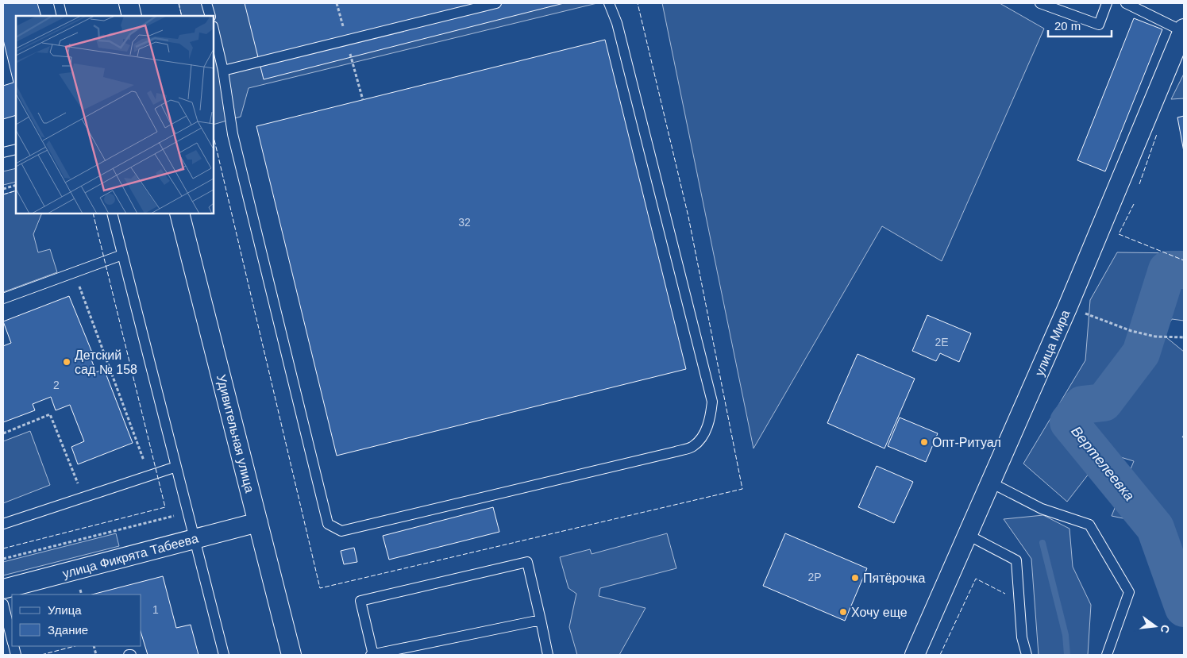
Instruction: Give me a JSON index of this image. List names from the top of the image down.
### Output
{
  "streets": {
    "street": ["улица Мира", "Удивительная улица", "улица Фикрята Табеева"]
  },
  "crossings": [
    ["Удивительная улица", "улица Фикрята Табеева"]
  ],
  "water": ["Вертелеевка"],
  "places": [
    "Детский сад № 158",
    "Опт-Ритуал",
    "Пятёрочка",
    "Хочу еще"
  ],
  "house_numbers": [
    "32",
    "2Е",
    "2",
    "2Р",
    "1"
  ],
  "legend": ["Улица", "Здание"],
  "scale_bar": "20 m",
  "north": "right"
}
